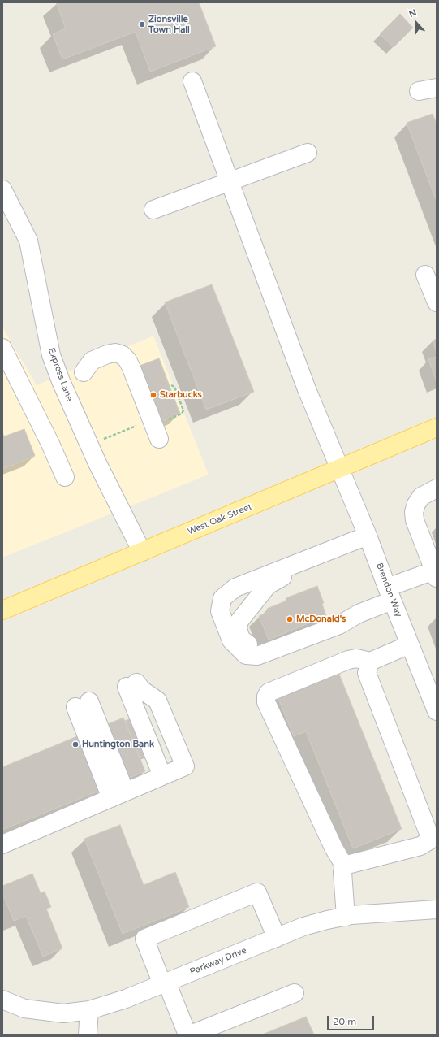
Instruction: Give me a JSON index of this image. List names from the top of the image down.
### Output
{
  "streets": {
    "main road": ["West Oak Street"],
    "street": ["Express Lane", "Brendon Way", "Parkway Drive"]
  },
  "crossings": [
    ["Express Lane", "West Oak Street"],
    ["West Oak Street", "Brendon Way"]
  ],
  "places": [
    "Zionsville Town Hall",
    "Starbucks",
    "McDonald's",
    "Huntington Bank"
  ],
  "scale_bar": "20 m",
  "north": "top"
}
